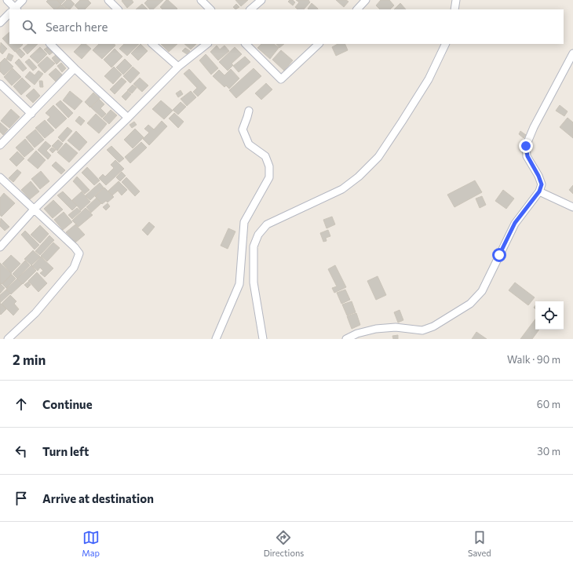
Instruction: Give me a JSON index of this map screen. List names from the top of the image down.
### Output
{
  "page": {
    "search": "Search here",
    "heading": ["2 min", "Walk · 90 m"],
    "list": [
      ["Continue", "60 m"],
      ["Turn left", "30 m"],
      "Arrive at destination"
    ],
    "nav": ["Map", "Directions", "Saved"]
  }
}
